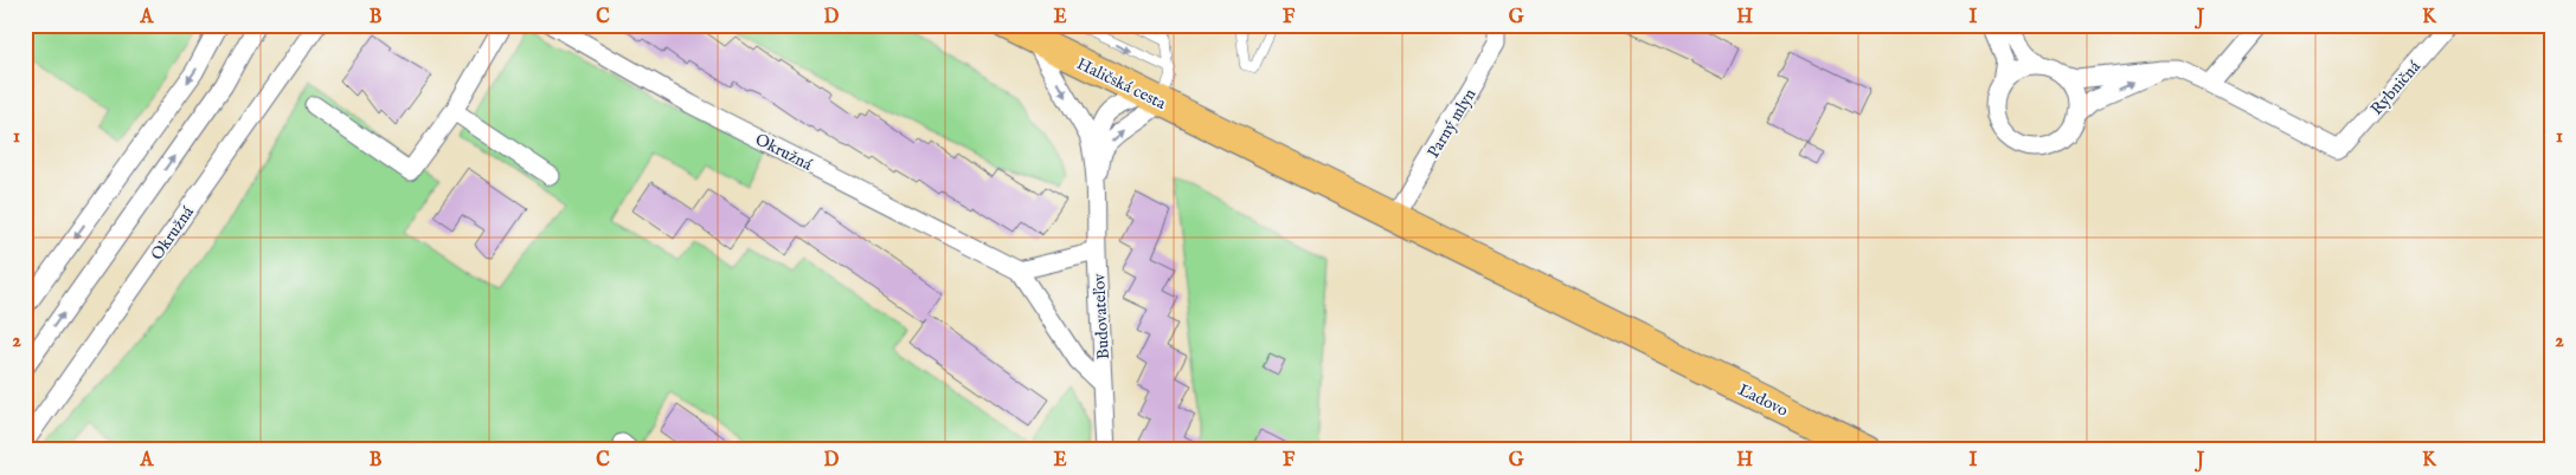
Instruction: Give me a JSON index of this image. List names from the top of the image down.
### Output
{
  "streets": {
    "main road": ["Haličská cesta", "Ľadovo"],
    "street": [
      "Rybničná",
      "Parný mlyn",
      "Okružná",
      "Budovateľov"
    ]
  },
  "crossings": [
    ["Haličská cesta", "Parný mlyn"],
    ["Haličská cesta", "Budovateľov"],
    ["Haličská cesta", "Ľadovo"],
    ["Parný mlyn", "Ľadovo"]
  ],
  "grid": {
    "columns": [
      "A",
      "B",
      "C",
      "D",
      "E",
      "F",
      "G",
      "H",
      "I",
      "J",
      "K"
    ],
    "rows": ["1", "2"]
  }
}
